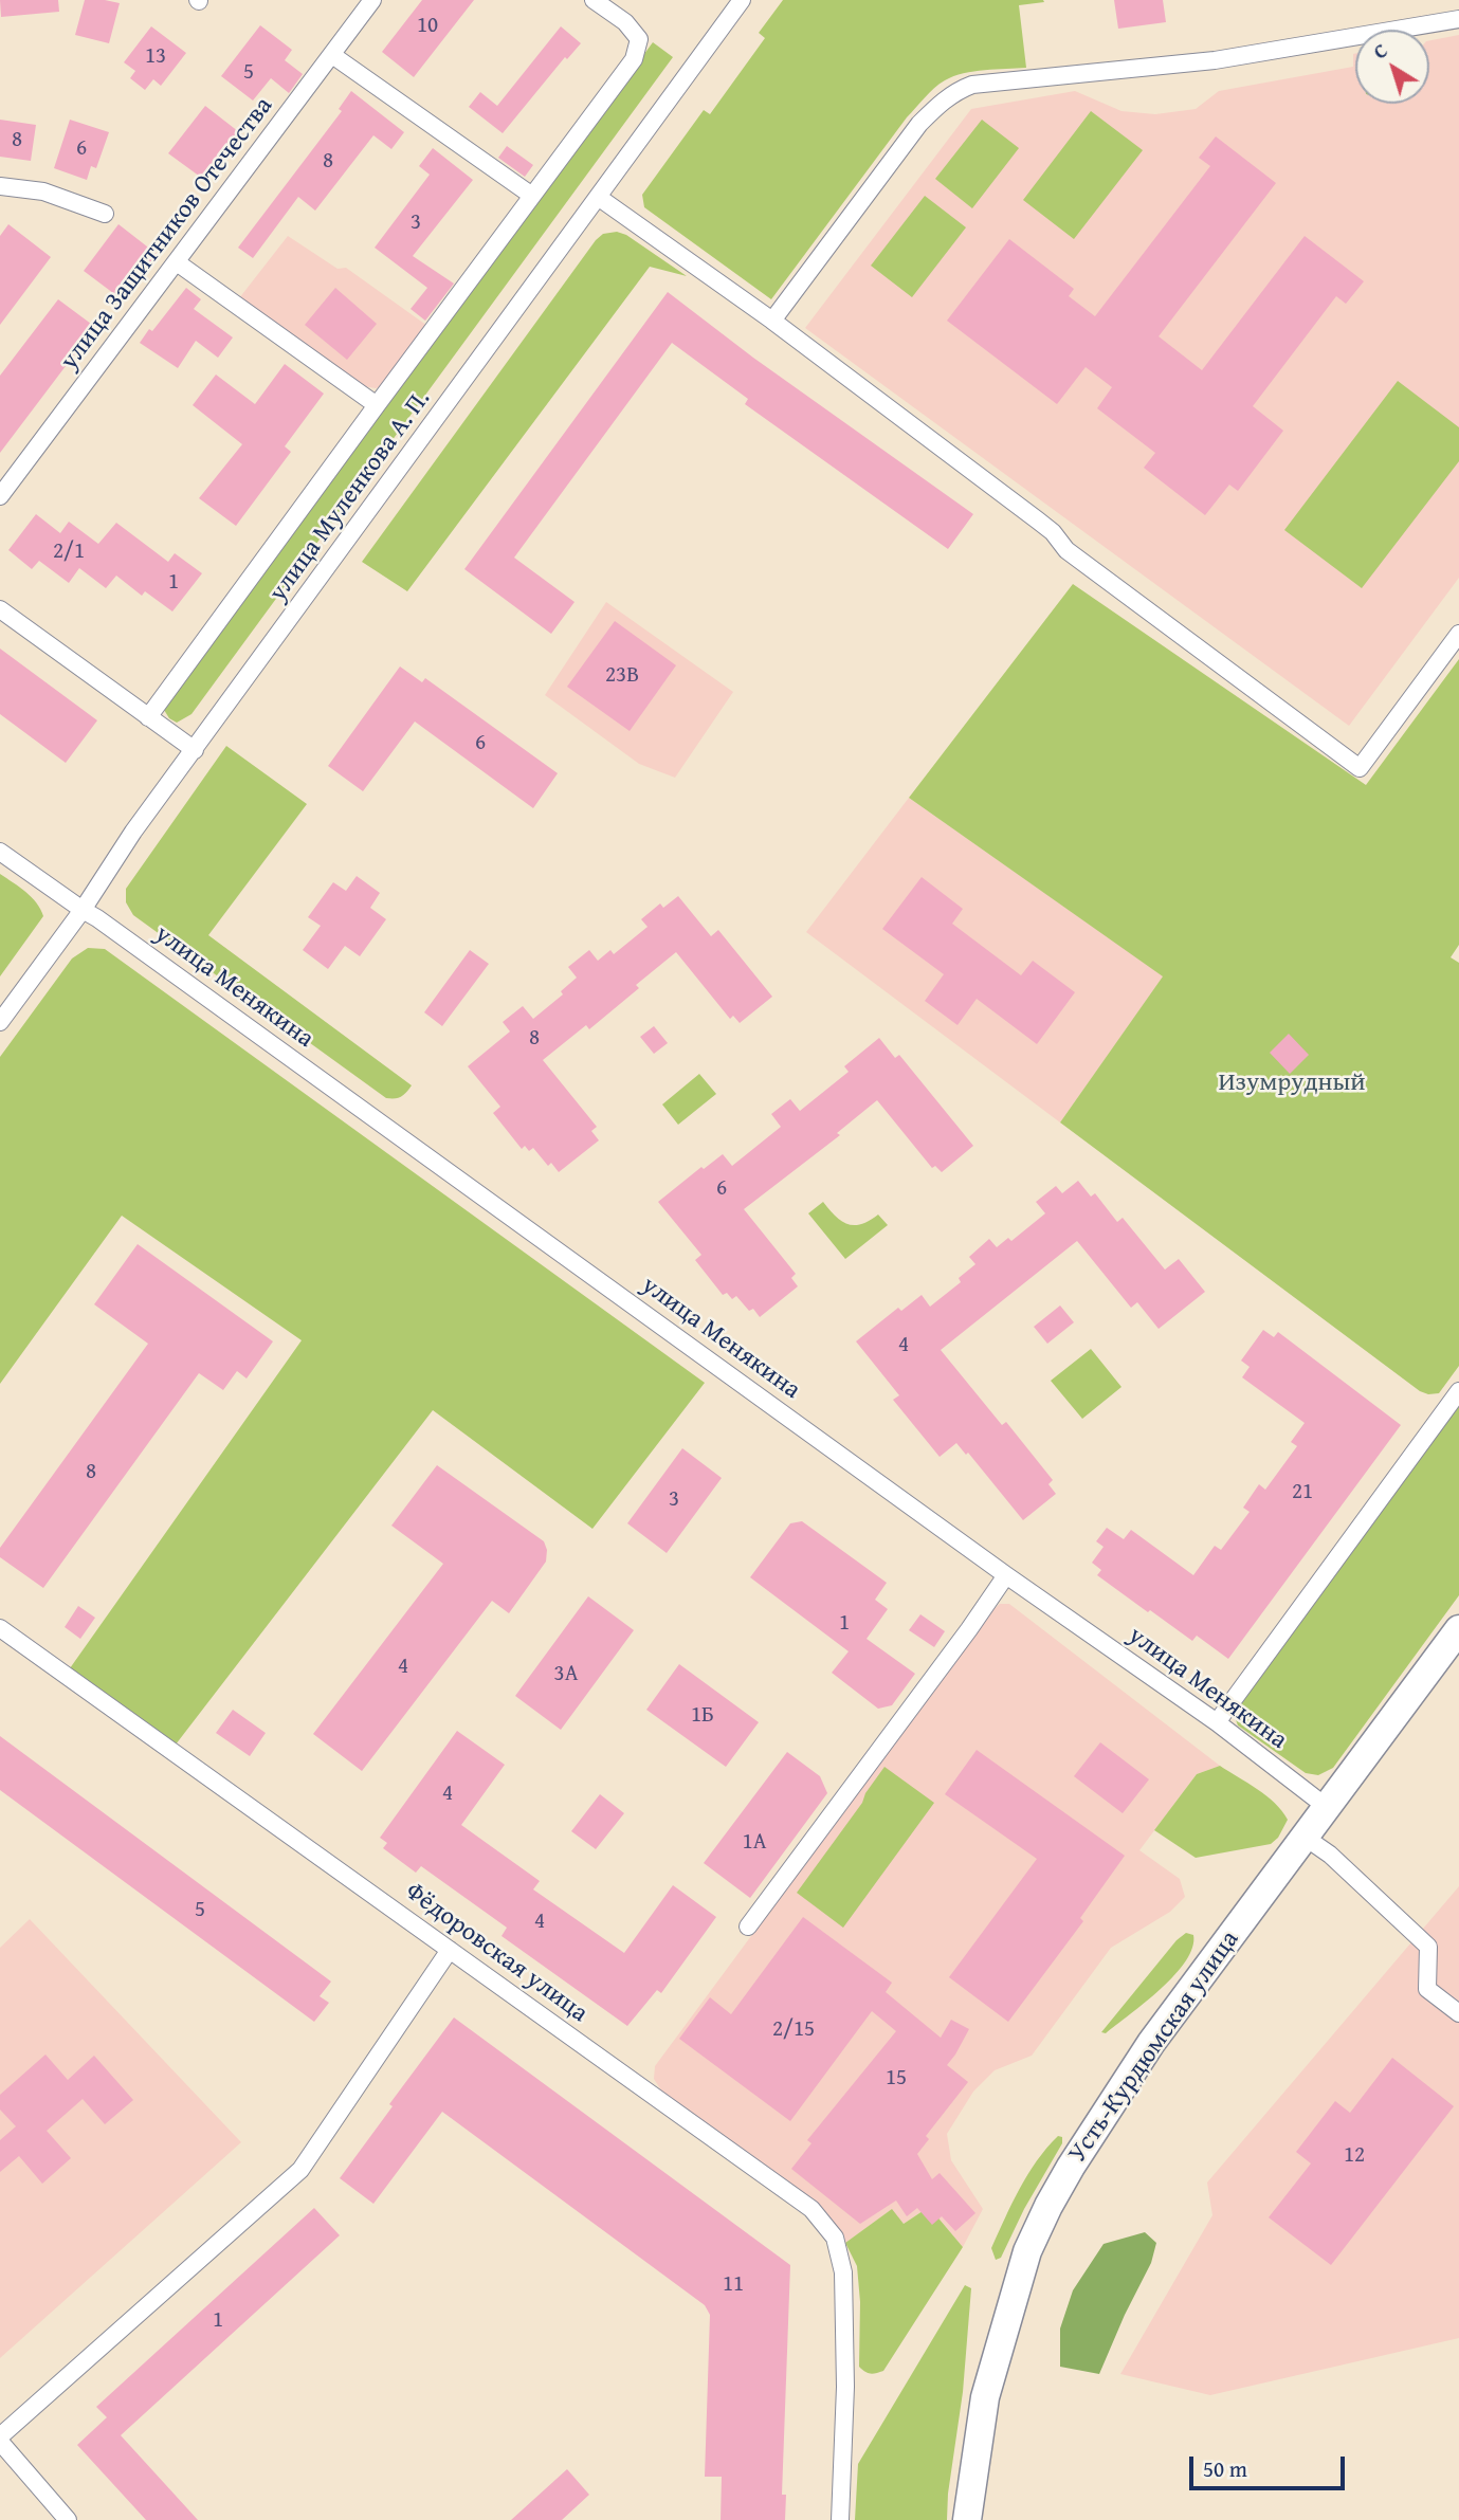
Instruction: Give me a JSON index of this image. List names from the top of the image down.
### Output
{
  "streets": {
    "main road": ["Усть-Курдюмская улица"],
    "street": [
      "улица Защитников Отечества",
      "улица Муленкова А. П.",
      "улица Менякина",
      "Фёдоровская улица"
    ]
  },
  "crossings": [
    ["улица Муленкова А. П.", "улица Менякина"],
    ["улица Менякина", "Усть-Курдюмская улица"]
  ],
  "parks": ["Изумрудный"],
  "house_numbers": [
    "10",
    "13",
    "5",
    "8",
    "6",
    "8",
    "3",
    "2/1",
    "1",
    "23В",
    "6",
    "8",
    "6",
    "4",
    "8",
    "21",
    "3",
    "1",
    "4",
    "3А",
    "1Б",
    "4",
    "1А",
    "5",
    "4",
    "2/15",
    "15",
    "12",
    "11",
    "1"
  ],
  "scale_bar": "50 m",
  "north": "top left"
}
